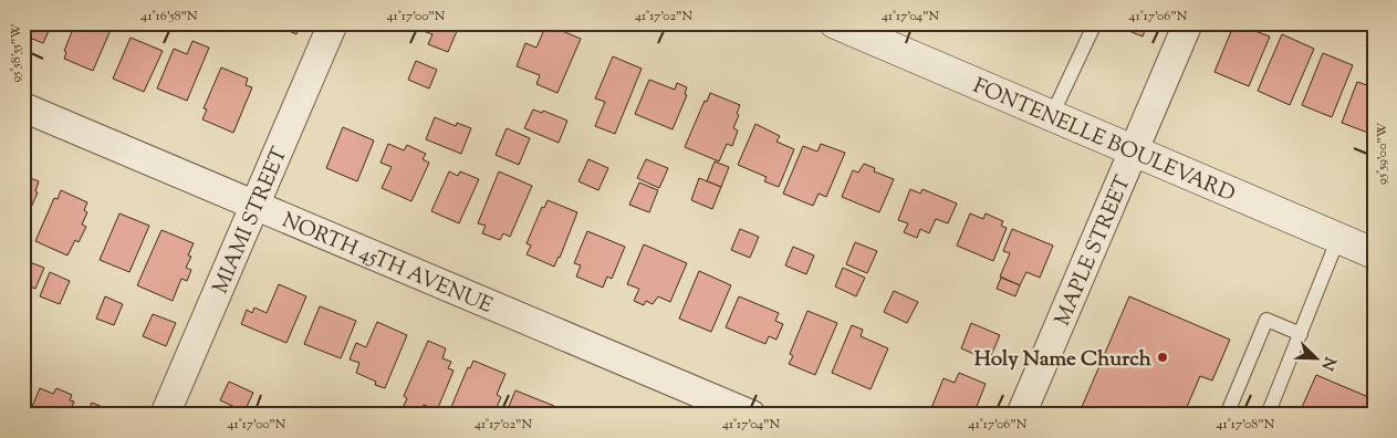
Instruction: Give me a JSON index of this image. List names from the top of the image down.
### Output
{
  "streets": {
    "main road": ["FONTENELLE BOULEVARD"],
    "street": ["MIAMI STREET", "MAPLE STREET", "NORTH 45TH AVENUE"]
  },
  "crossings": [
    ["FONTENELLE BOULEVARD", "MAPLE STREET"],
    ["MIAMI STREET", "NORTH 45TH AVENUE"]
  ],
  "places": ["Holy Name Church"],
  "north": "bottom right",
  "coordinates": [
    "41°16'58\"N",
    "41°17'00\"N",
    "41°17'02\"N",
    "41°17'04\"N",
    "41°17'06\"N",
    "95°58'55\"W",
    "95°59'00\"W",
    "41°17'08\"N"
  ]
}
